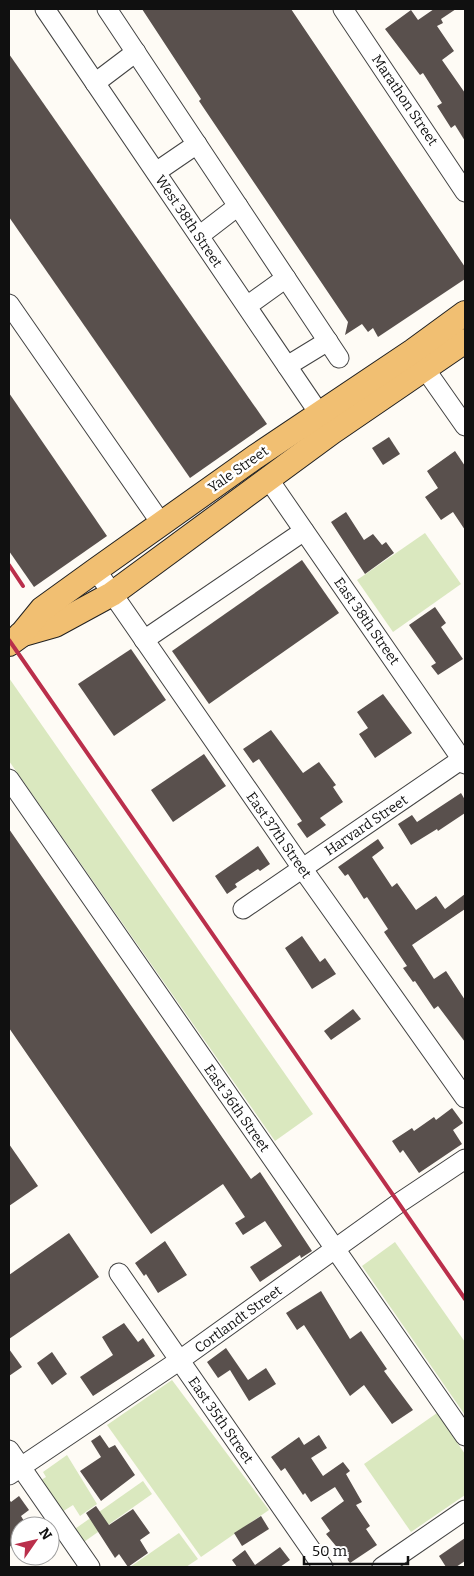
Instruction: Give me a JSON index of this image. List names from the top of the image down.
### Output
{
  "streets": {
    "main road": ["Yale Street"],
    "street": [
      "Marathon Street",
      "West 38th Street",
      "East 38th Street",
      "Harvard Street",
      "East 37th Street",
      "East 36th Street",
      "Cortlandt Street",
      "East 35th Street"
    ]
  },
  "crossings": [
    ["West 38th Street", "Yale Street"],
    ["Yale Street", "East 38th Street"],
    ["Yale Street", "East 37th Street"],
    ["East 38th Street", "Harvard Street"],
    ["Harvard Street", "East 37th Street"],
    ["East 36th Street", "Cortlandt Street"],
    ["Cortlandt Street", "East 35th Street"]
  ],
  "scale_bar": "50 m",
  "north": "top right"
}
